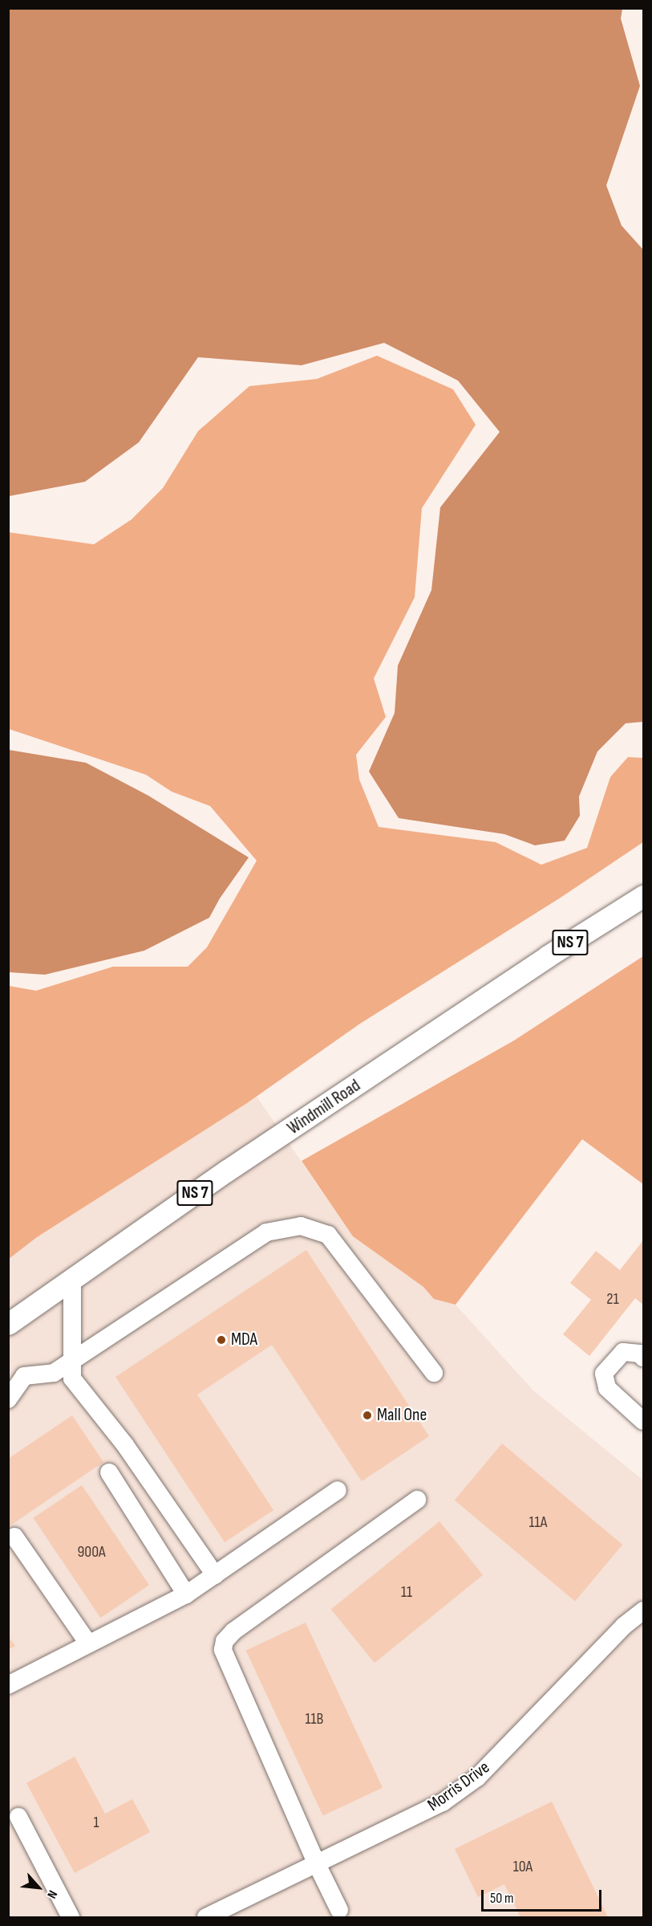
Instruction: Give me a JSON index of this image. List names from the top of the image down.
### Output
{
  "streets": {
    "main road": ["NS 7", "Windmill Road"],
    "street": ["Morris Drive"]
  },
  "places": ["MDA", "Mall One"],
  "house_numbers": [
    "21",
    "11A",
    "900A",
    "11",
    "11B",
    "1",
    "10A"
  ],
  "scale_bar": "50 m",
  "north": "bottom right"
}
